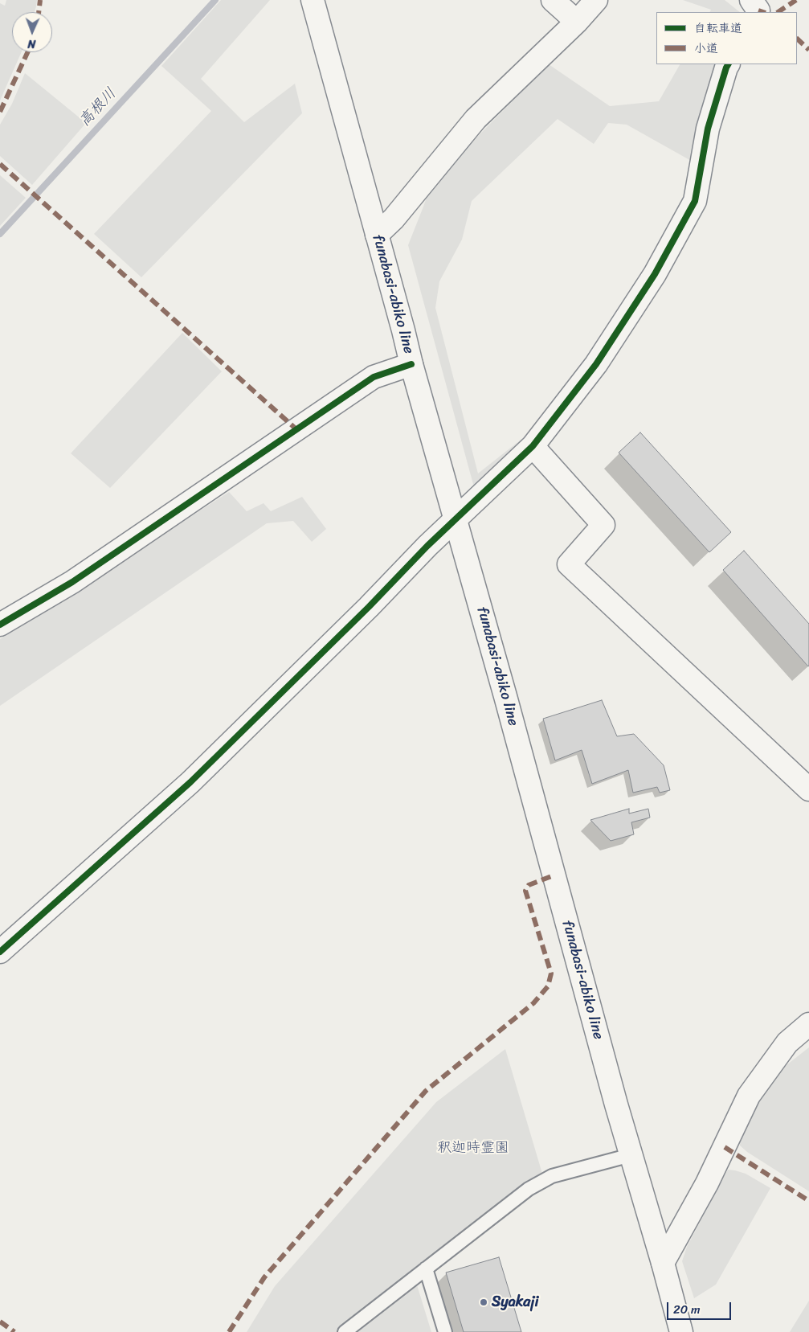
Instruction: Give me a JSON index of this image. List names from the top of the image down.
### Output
{
  "streets": {
    "street": ["funabasi-abiko line"]
  },
  "water": ["高根川"],
  "parks": ["釈迦時霊園"],
  "places": ["Syakaji"],
  "legend": ["自転車道", "小道"],
  "scale_bar": "20 m",
  "north": "bottom"
}
